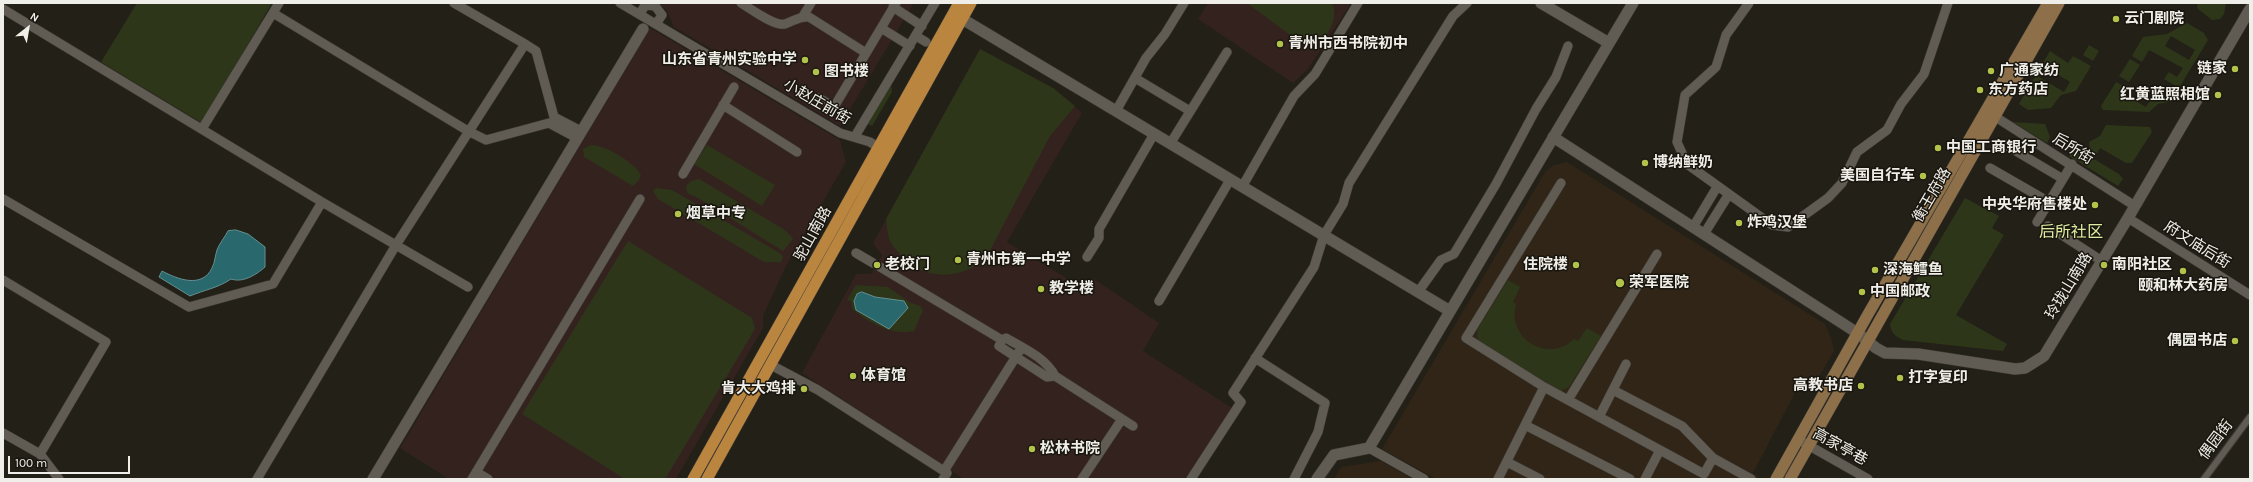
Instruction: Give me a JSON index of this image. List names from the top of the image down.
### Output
{
  "streets": {
    "main road": ["衡王府路", "驼山南路"],
    "street": [
      "小赵庄前街",
      "后所街",
      "府文庙后街",
      "玲珑山南路",
      "偶园街",
      "高家亭巷"
    ]
  },
  "crossings": [
    ["小赵庄前街", "驼山南路"],
    ["后所街", "衡王府路"],
    ["后所街", "玲珑山南路"],
    ["衡王府路", "玲珑山南路"],
    ["府文庙后街", "玲珑山南路"]
  ],
  "districts": ["后所社区"],
  "places": [
    "云门剧院",
    "青州市西书院初中",
    "山东省青州实验中学",
    "链家",
    "广通家纺",
    "图书楼",
    "东方药店",
    "红黄蓝照相馆",
    "中国工商银行",
    "博纳鲜奶",
    "美国自行车",
    "中央华府售楼处",
    "烟草中专",
    "炸鸡汉堡",
    "青州市第一中学",
    "老校门",
    "住院楼",
    "南阳社区",
    "深海鳕鱼",
    "颐和林大药房",
    "荣军医院",
    "教学楼",
    "中国邮政",
    "偶园书店",
    "体育馆",
    "打字复印",
    "高教书店",
    "肯大大鸡排",
    "松林书院"
  ],
  "scale_bar": "100 m",
  "north": "top right"
}
